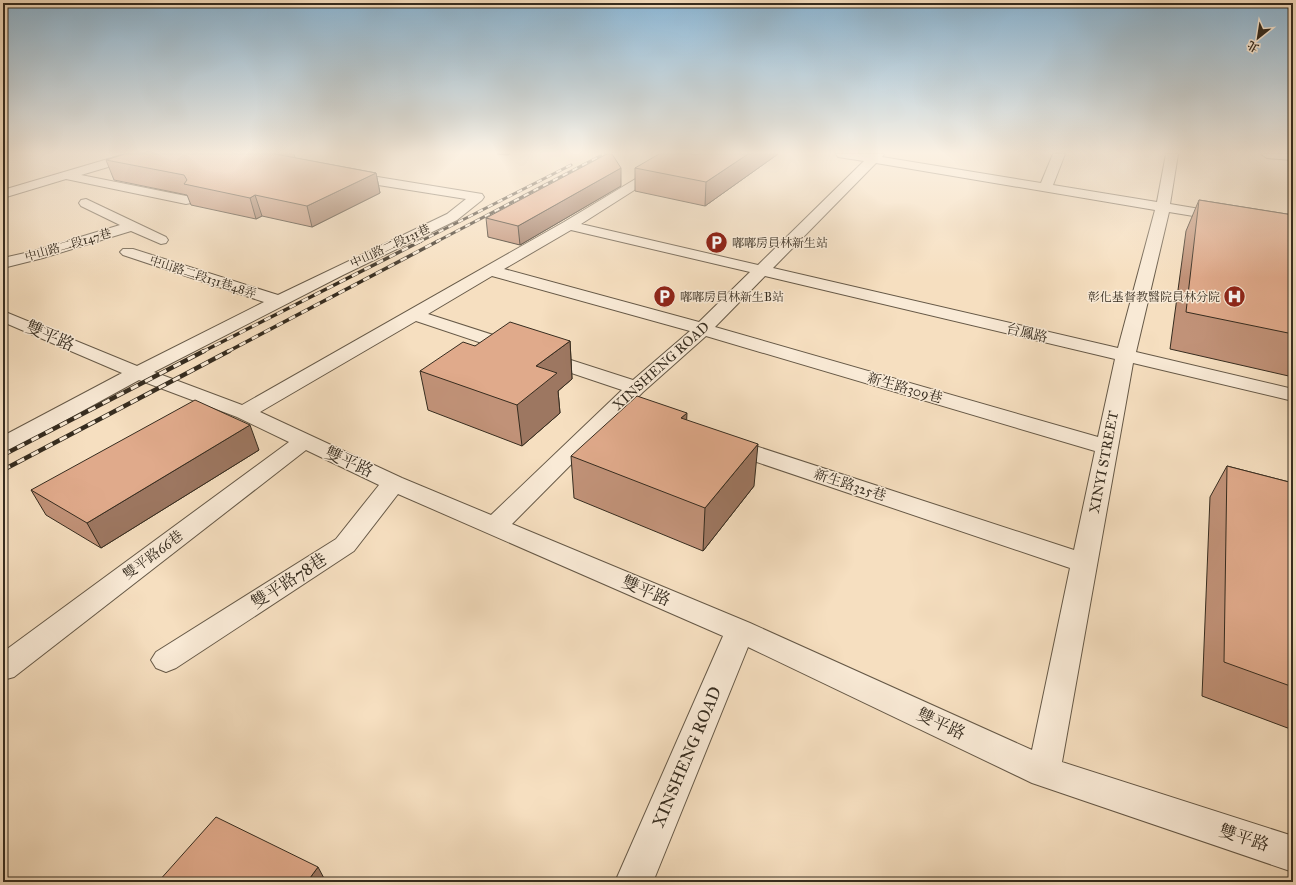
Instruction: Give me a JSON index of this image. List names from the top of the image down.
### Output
{
  "streets": {
    "street": [
      "中山路二段147巷",
      "中山路二段131巷",
      "中山路二段131巷48弄",
      "台鳳路",
      "雙平路",
      "XINSHENG ROAD",
      "新生路309巷",
      "XINYI STREET",
      "新生路325巷",
      "雙平路66巷",
      "雙平路78巷"
    ]
  },
  "crossings": [
    ["中山路二段131巷", "中山路二段131巷48弄"],
    ["中山路二段131巷", "雙平路"],
    ["台鳳路", "XINSHENG ROAD"],
    ["台鳳路", "XINYI STREET"],
    ["雙平路", "XINSHENG ROAD"],
    ["雙平路", "XINYI STREET"],
    ["雙平路", "雙平路66巷"],
    ["雙平路", "雙平路78巷"],
    ["XINSHENG ROAD", "新生路309巷"],
    ["新生路309巷", "XINYI STREET"],
    ["XINYI STREET", "新生路325巷"]
  ],
  "places": {
    "parking": ["嘟嘟房員林新生站", "嘟嘟房員林新生B站"],
    "hospital": ["彰化基督教醫院員林分院"]
  },
  "north": "bottom left"
}
